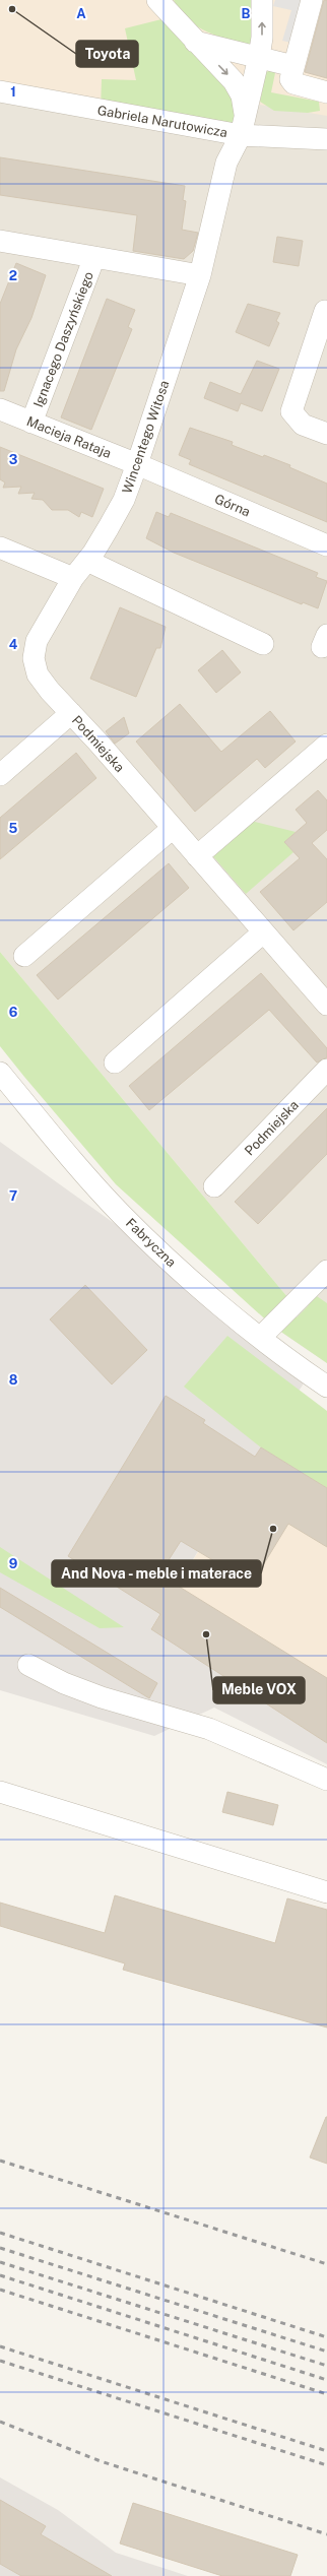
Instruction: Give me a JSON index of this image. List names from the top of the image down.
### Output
{
  "streets": {
    "street": [
      "Gabriela Narutowicza",
      "Ignacego Daszyńskiego",
      "Macieja Rataja",
      "Wincentego Witosa",
      "Górna",
      "Podmiejska",
      "Fabryczna"
    ]
  },
  "crossings": [
    ["Gabriela Narutowicza", "Wincentego Witosa"],
    ["Ignacego Daszyńskiego", "Macieja Rataja"],
    ["Ignacego Daszyńskiego", "Wincentego Witosa"],
    ["Macieja Rataja", "Wincentego Witosa"],
    ["Macieja Rataja", "Górna"],
    ["Wincentego Witosa", "Górna"],
    ["Wincentego Witosa", "Podmiejska"]
  ],
  "places": ["Toyota", "And Nova - meble i materace", "Meble VOX"],
  "grid": {
    "columns": ["A", "B"],
    "rows": [
      "1",
      "2",
      "3",
      "4",
      "5",
      "6",
      "7",
      "8",
      "9"
    ]
  }
}
